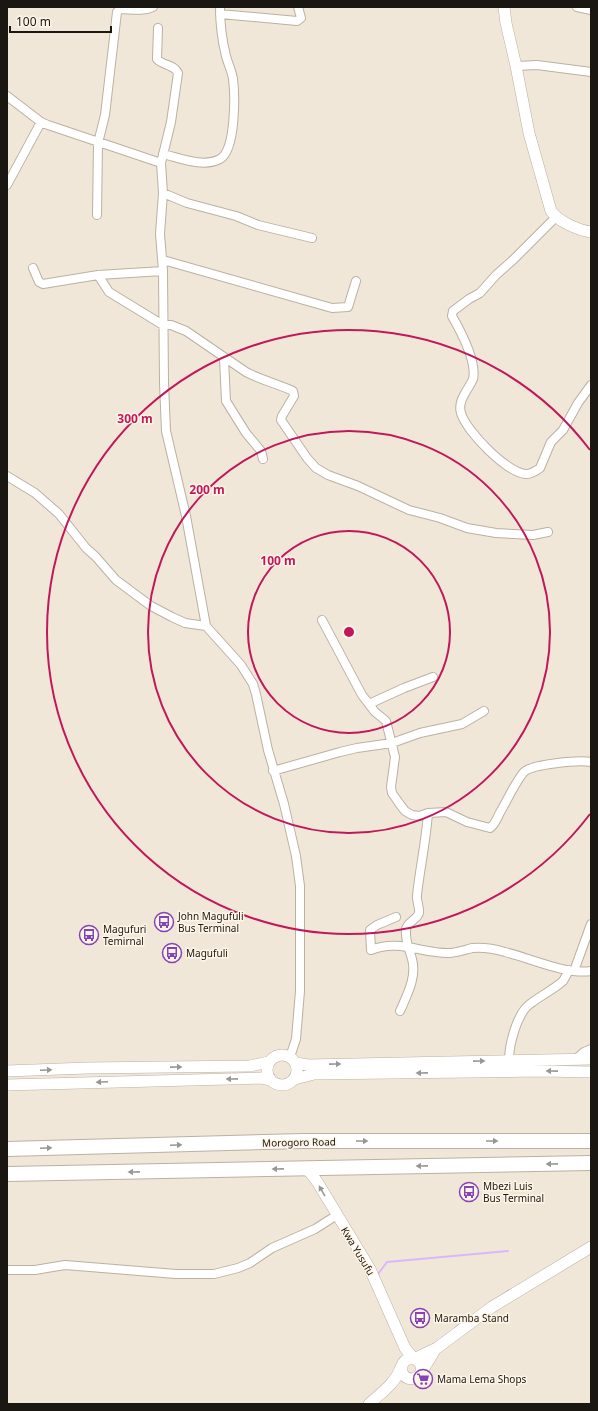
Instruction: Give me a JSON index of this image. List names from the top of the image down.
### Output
{
  "streets": {
    "highway": ["Morogoro Road"],
    "street": ["Kwa Yusufu"]
  },
  "places": {
    "bus stop": [
      "John Magufuli Bus Terminal",
      "Magufuri Temirnal",
      "Magufuli",
      "Mbezi Luis Bus Terminal",
      "Maramba Stand"
    ],
    "supermarket": ["Mama Lema Shops"]
  },
  "scale_bar": "100 m",
  "rings": ["300 m", "200 m", "100 m"]
}
